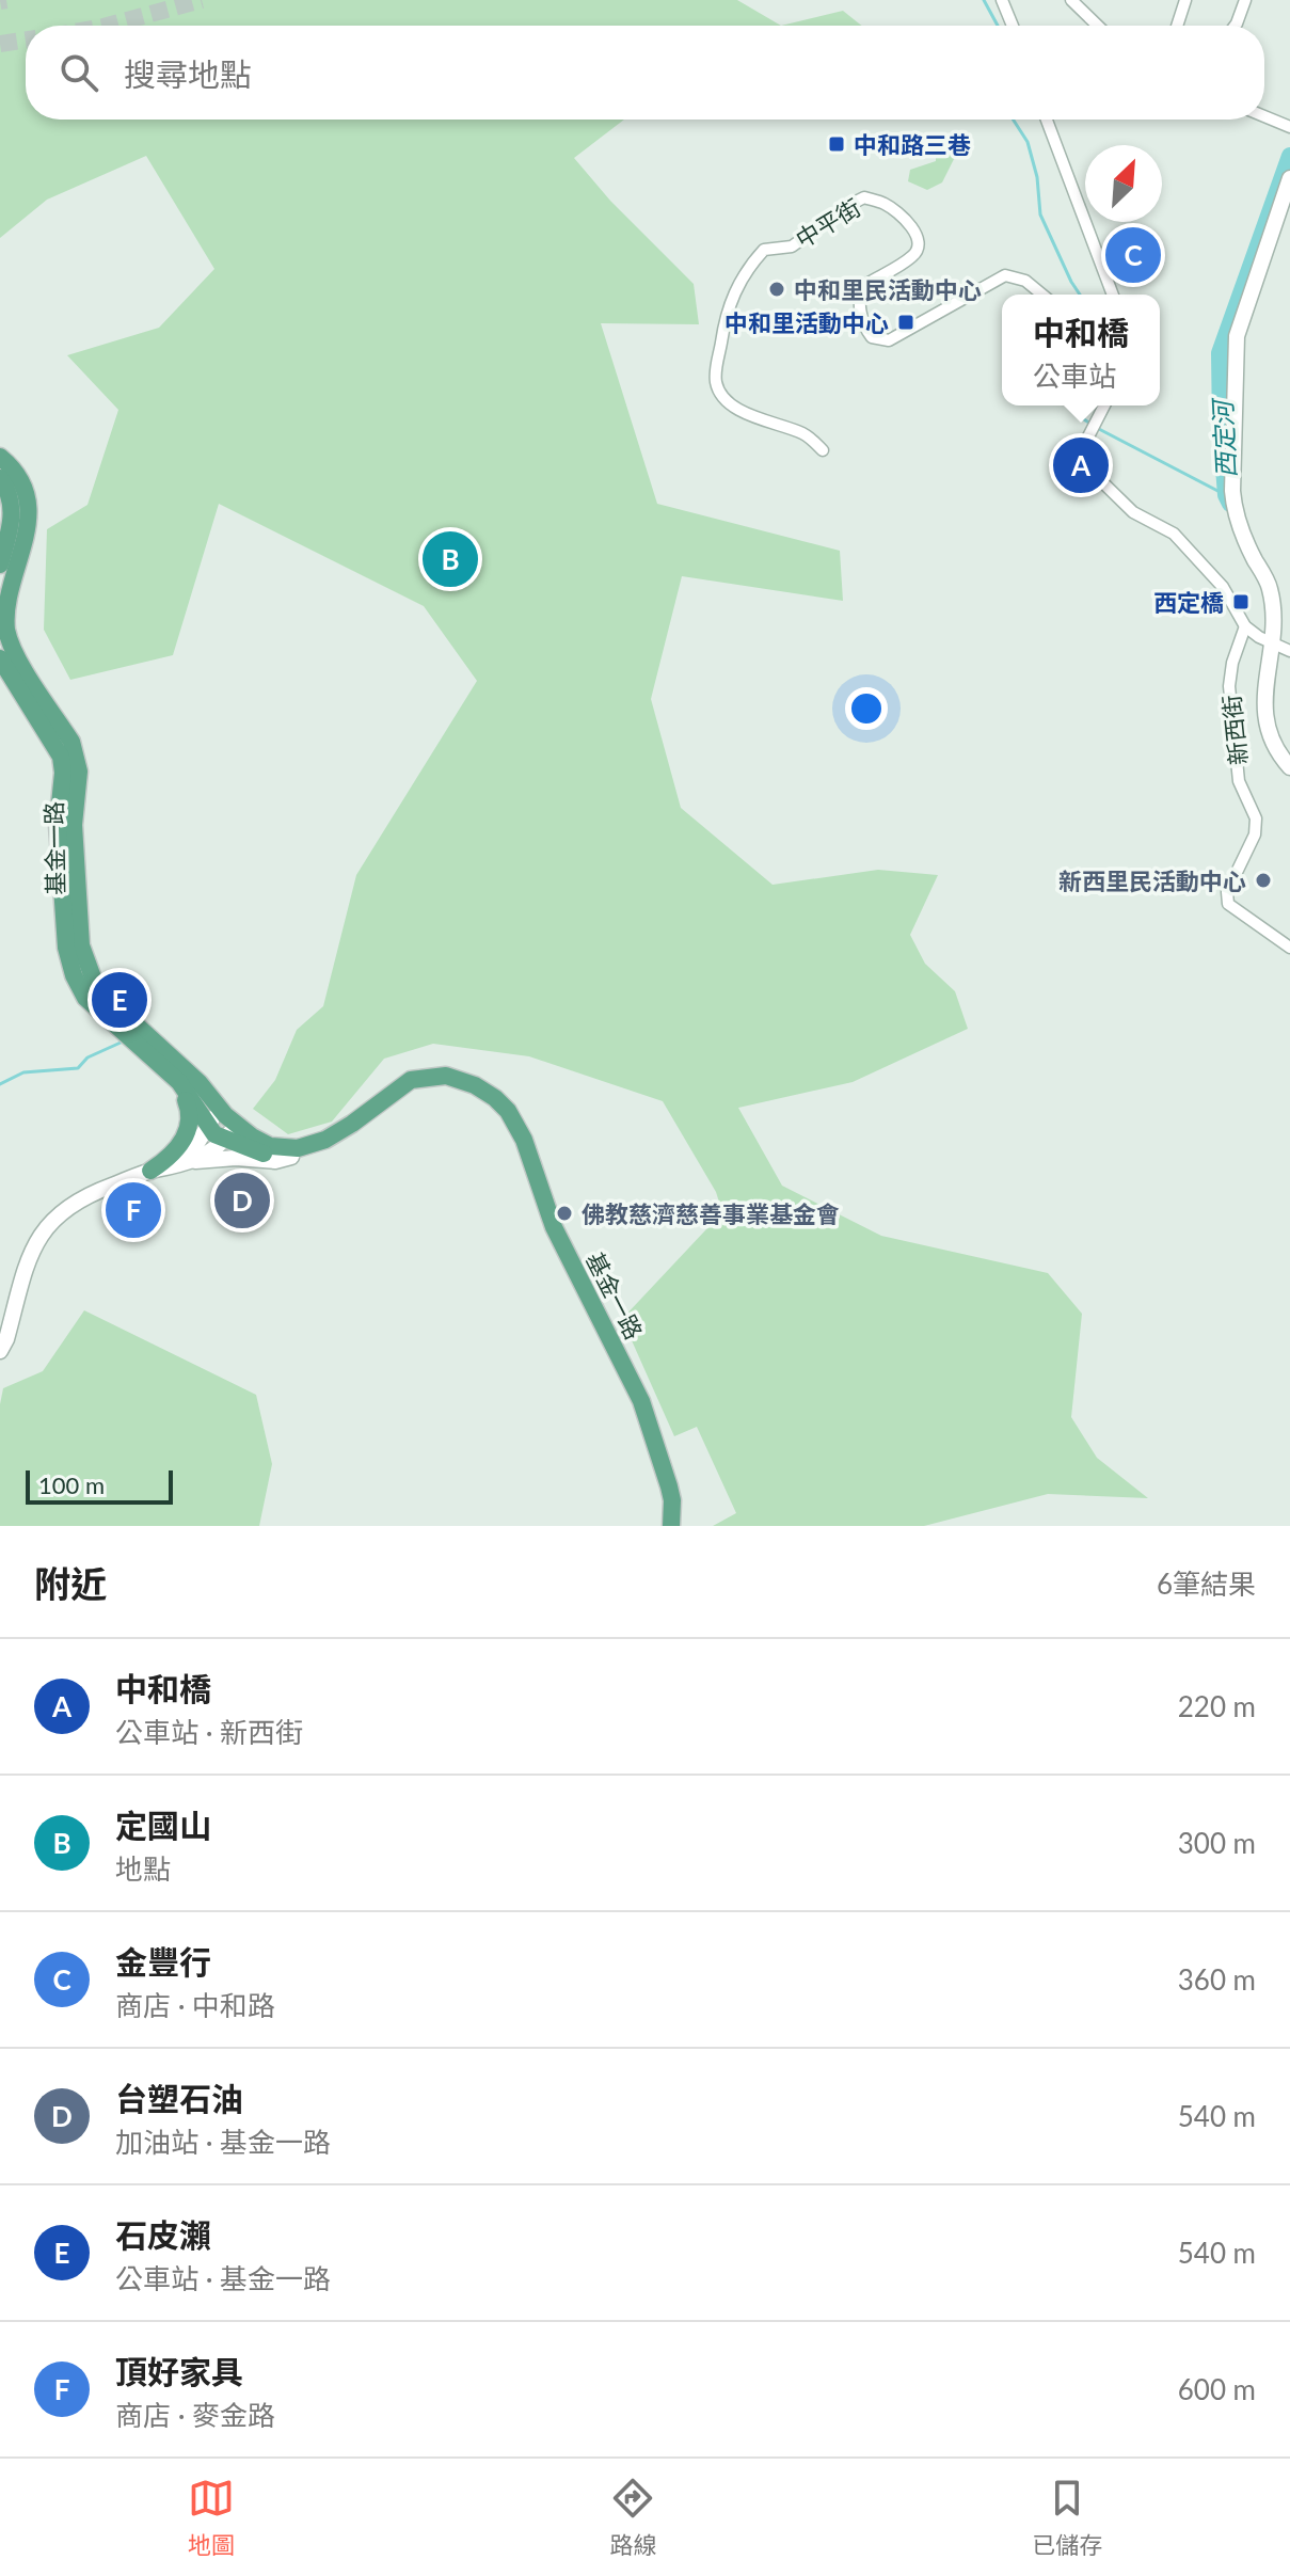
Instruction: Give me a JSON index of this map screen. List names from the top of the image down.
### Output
{
  "streets": {
    "main road": ["基金一路"],
    "street": ["中平街", "新西街"]
  },
  "water": ["西定河"],
  "places": {
    "transit": ["中和路三巷", "中和里活動中心", "西定橋"],
    "other": ["中和里民活動中心", "新西里民活動中心", "佛教慈濟慈善事業基金會"]
  },
  "scale_bar": "100 m",
  "north": "top right",
  "page": {
    "search": "搜尋地點",
    "pins": [
      "C",
      "A",
      "B",
      "E",
      "D",
      "F"
    ],
    "popup": ["中和橋", "公車站"],
    "scale": "100 m",
    "heading": ["附近", "6筆結果"],
    "list": [
      {
        "mark": "A",
        "name": "中和橋",
        "note": "公車站 · 新西街",
        "value": "220 m"
      },
      {
        "mark": "B",
        "name": "定國山",
        "note": "地點",
        "value": "300 m"
      },
      {
        "mark": "C",
        "name": "金豐行",
        "note": "商店 · 中和路",
        "value": "360 m"
      },
      {
        "mark": "D",
        "name": "台塑石油",
        "note": "加油站 · 基金一路",
        "value": "540 m"
      },
      {
        "mark": "E",
        "name": "石皮瀨",
        "note": "公車站 · 基金一路",
        "value": "540 m"
      },
      {
        "mark": "F",
        "name": "頂好家具",
        "note": "商店 · 麥金路",
        "value": "600 m"
      }
    ],
    "nav": ["地圖", "路線", "已儲存"]
  }
}
